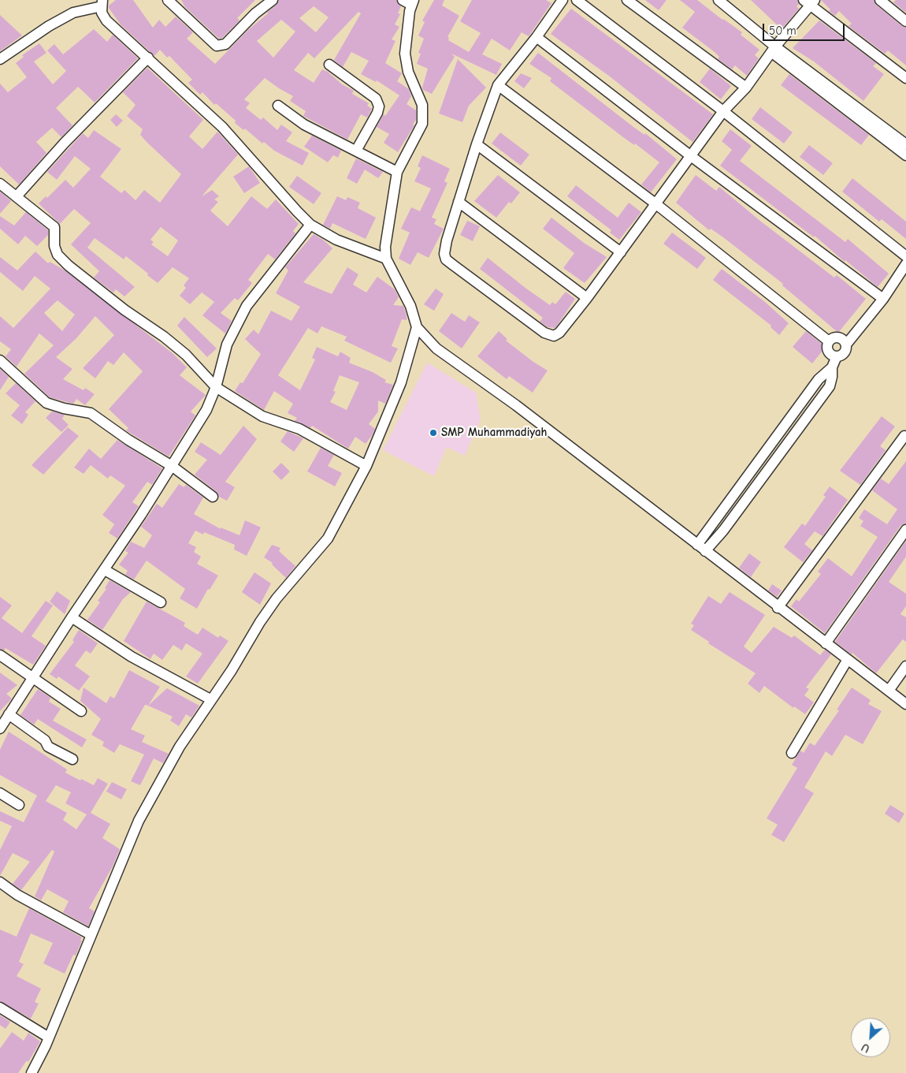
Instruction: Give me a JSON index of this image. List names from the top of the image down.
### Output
{
  "places": ["SMP Muhammadiyah"],
  "scale_bar": "50 m",
  "north": "bottom left"
}
